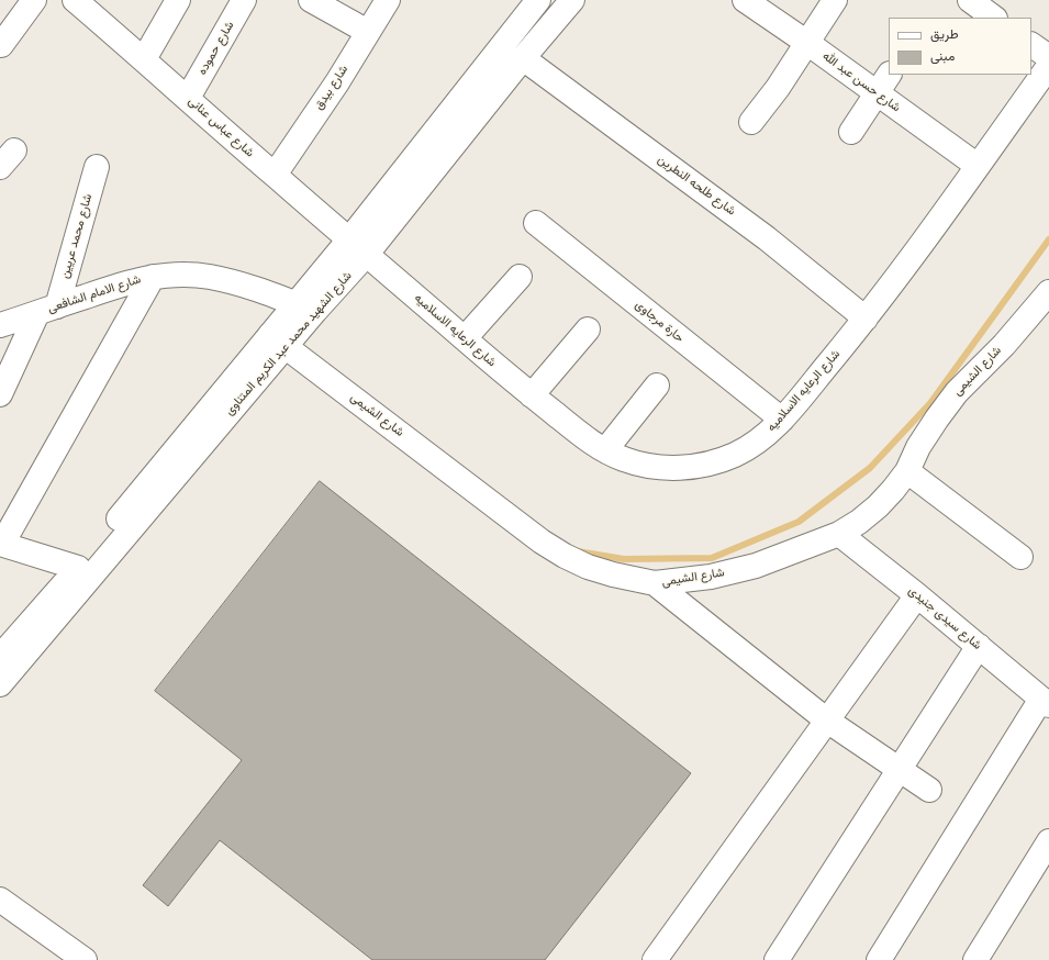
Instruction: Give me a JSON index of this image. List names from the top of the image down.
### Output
{
  "streets": {
    "street": [
      "شارع حموده",
      "شارع حسن عبد الله",
      "شارع بيدق",
      "شارع عباس عنانى",
      "شارع طلحه النطرين",
      "شارع محمد عريين",
      "شارع الامام الشافعى",
      "حارة مرجاوى",
      "شارع الرعايه الاسلاميه",
      "شارع الشهيد محمد عبد الكريم المتناوى",
      "شارع الشيمى",
      "شارع سيدى جنيدى"
    ]
  },
  "crossings": [
    ["شارع حموده", "شارع عباس عنانى"],
    ["شارع حسن عبد الله", "شارع الرعايه الاسلاميه"],
    ["شارع بيدق", "شارع عباس عنانى"],
    ["شارع عباس عنانى", "شارع الرعايه الاسلاميه"],
    ["شارع عباس عنانى", "شارع الشهيد محمد عبد الكريم المتناوى"],
    ["شارع طلحه النطرين", "شارع الرعايه الاسلاميه"],
    ["شارع طلحه النطرين", "شارع الشهيد محمد عبد الكريم المتناوى"],
    ["شارع محمد عريين", "شارع الامام الشافعى"],
    ["شارع الامام الشافعى", "شارع الشهيد محمد عبد الكريم المتناوى"],
    ["حارة مرجاوى", "شارع الرعايه الاسلاميه"],
    ["شارع الرعايه الاسلاميه", "شارع الشهيد محمد عبد الكريم المتناوى"],
    ["شارع الشهيد محمد عبد الكريم المتناوى", "شارع الشيمى"],
    ["شارع الشيمى", "شارع سيدى جنيدى"]
  ],
  "legend": ["طريق", "مبنى"]
}
